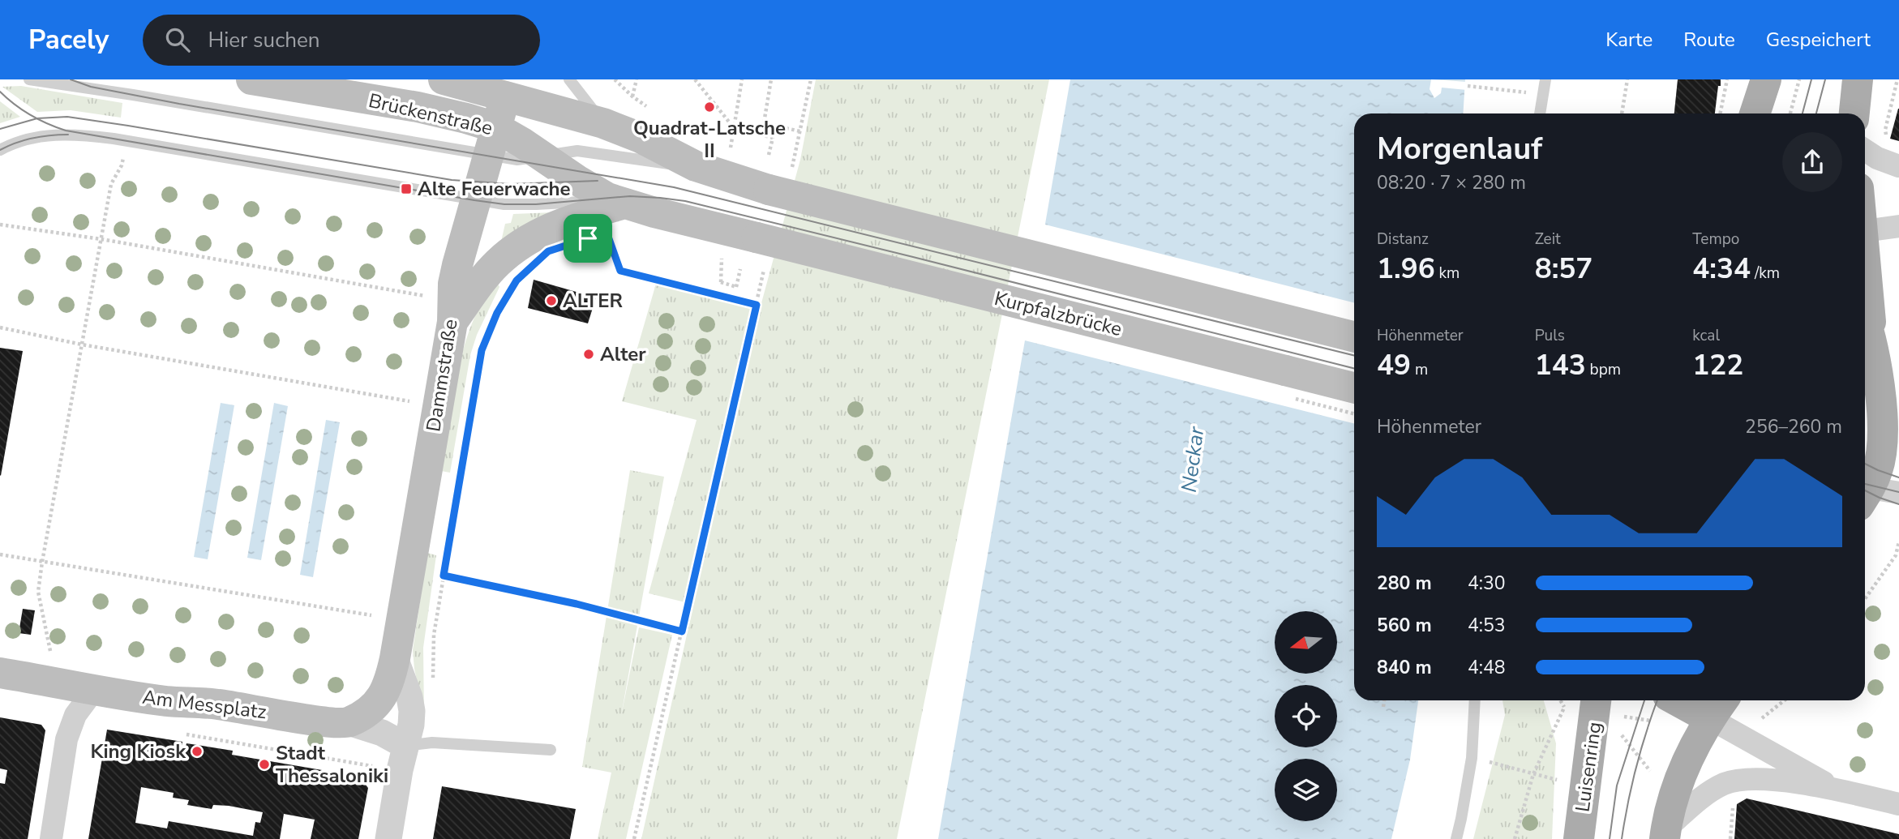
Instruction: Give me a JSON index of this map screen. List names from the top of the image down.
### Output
{
  "streets": {
    "main road": [
      "Brückenstraße",
      "Kurpfalzbrücke",
      "Dammstraße",
      "Am Messplatz",
      "Luisenring"
    ]
  },
  "crossings": [
    ["Brückenstraße", "Kurpfalzbrücke"],
    ["Brückenstraße", "Dammstraße"],
    ["Dammstraße", "Am Messplatz"]
  ],
  "water": ["Neckar"],
  "places": {
    "other": [
      "Quadrat-Latsche II",
      "ALTER",
      "Alter",
      "King Kiosk",
      "Stadt Thessaloniki"
    ],
    "transit": ["Alte Feuerwache"]
  },
  "north": "left",
  "page": {
    "header": "Pacely",
    "search": "Hier suchen",
    "nav": ["Karte", "Route", "Gespeichert"],
    "heading": ["Morgenlauf", "08:20 · 7 × 280 m"],
    "stats": [
      ["Distanz", "1.96 km"],
      ["Zeit", "8:57"],
      ["Tempo", "4:34 /km"],
      ["Höhenmeter", "49 m"],
      ["Puls", "143 bpm"],
      ["kcal", "122"]
    ],
    "chart": ["Höhenmeter", "256–260 m"],
    "list": [
      {
        "name": "280 m",
        "note": "4:30"
      },
      {
        "name": "560 m",
        "note": "4:53"
      },
      {
        "name": "840 m",
        "note": "4:48"
      }
    ]
  }
}
